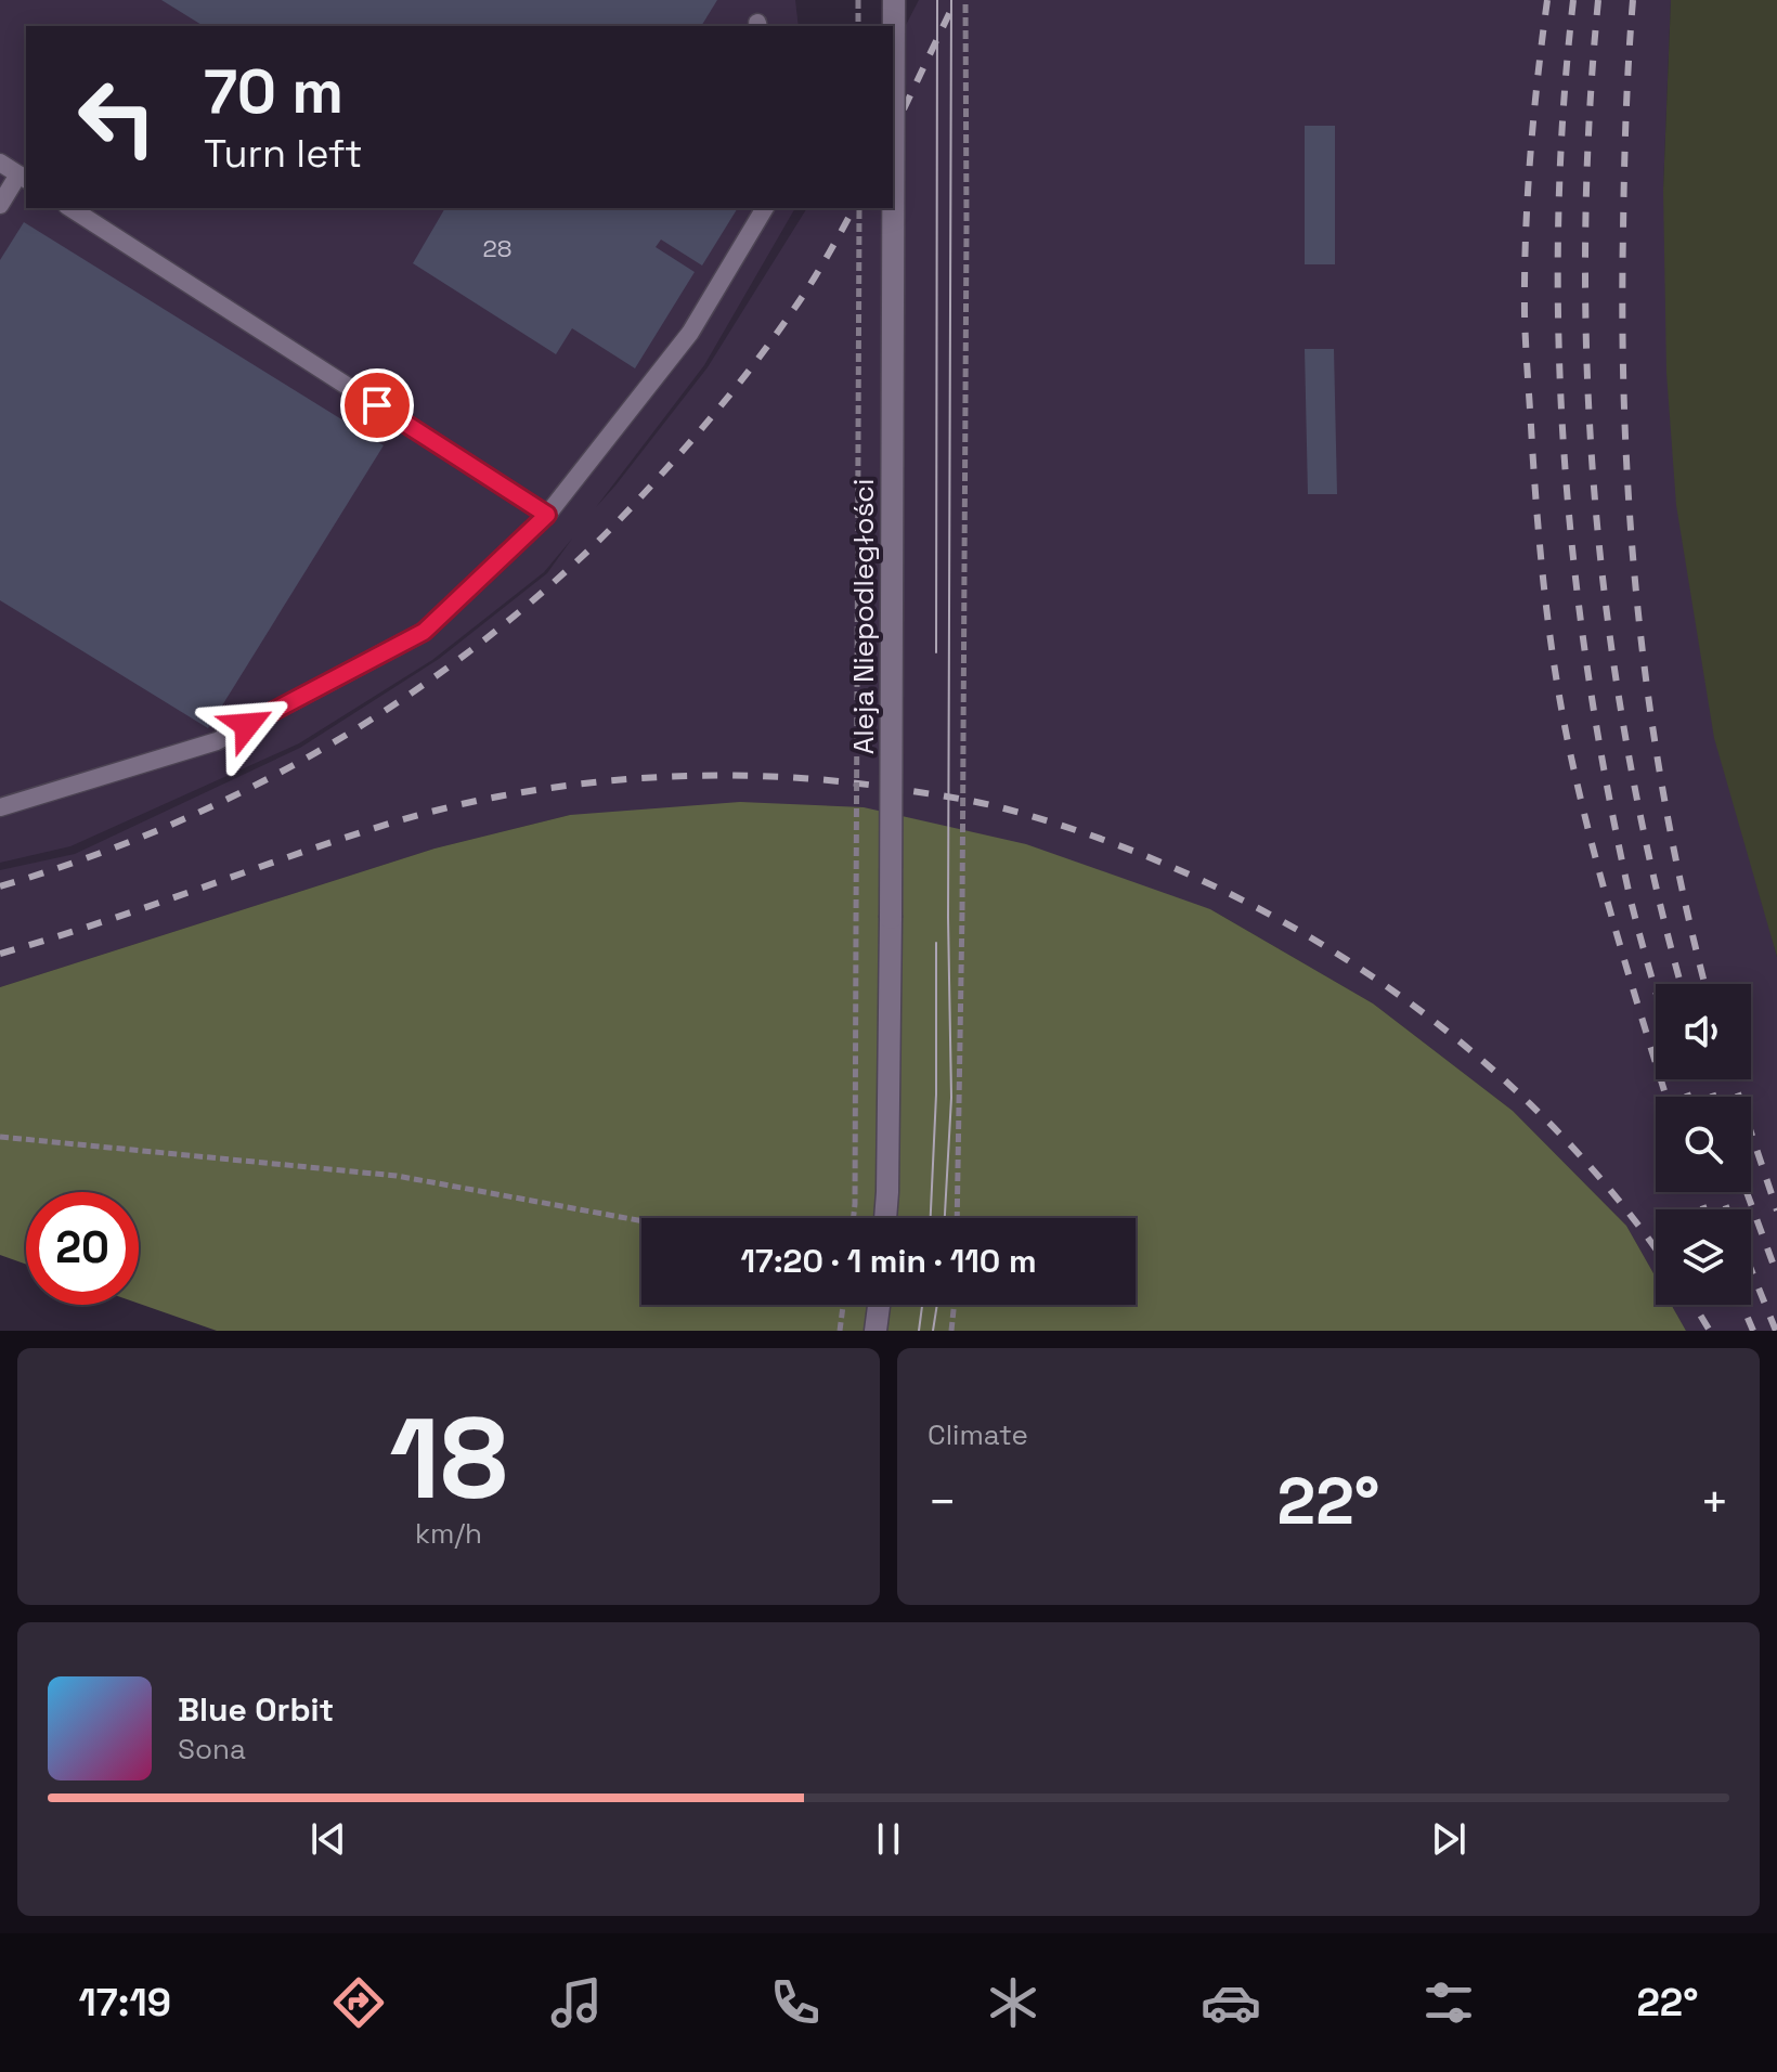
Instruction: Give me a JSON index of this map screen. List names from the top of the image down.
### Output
{
  "streets": {
    "street": ["Aleja Niepodległości"]
  },
  "house_numbers": ["28"],
  "page": {
    "turn": ["70 m", "Turn left"],
    "limit": "20",
    "trip": "17:20 · 1 min · 110 m",
    "tile": [
      ["18", "km/h"],
      "Climate"
    ],
    "heat": ["−", "22°", "+"],
    "song": ["Blue Orbit", "Sona"],
    "tabs": ["17:19", "22°"]
  }
}
